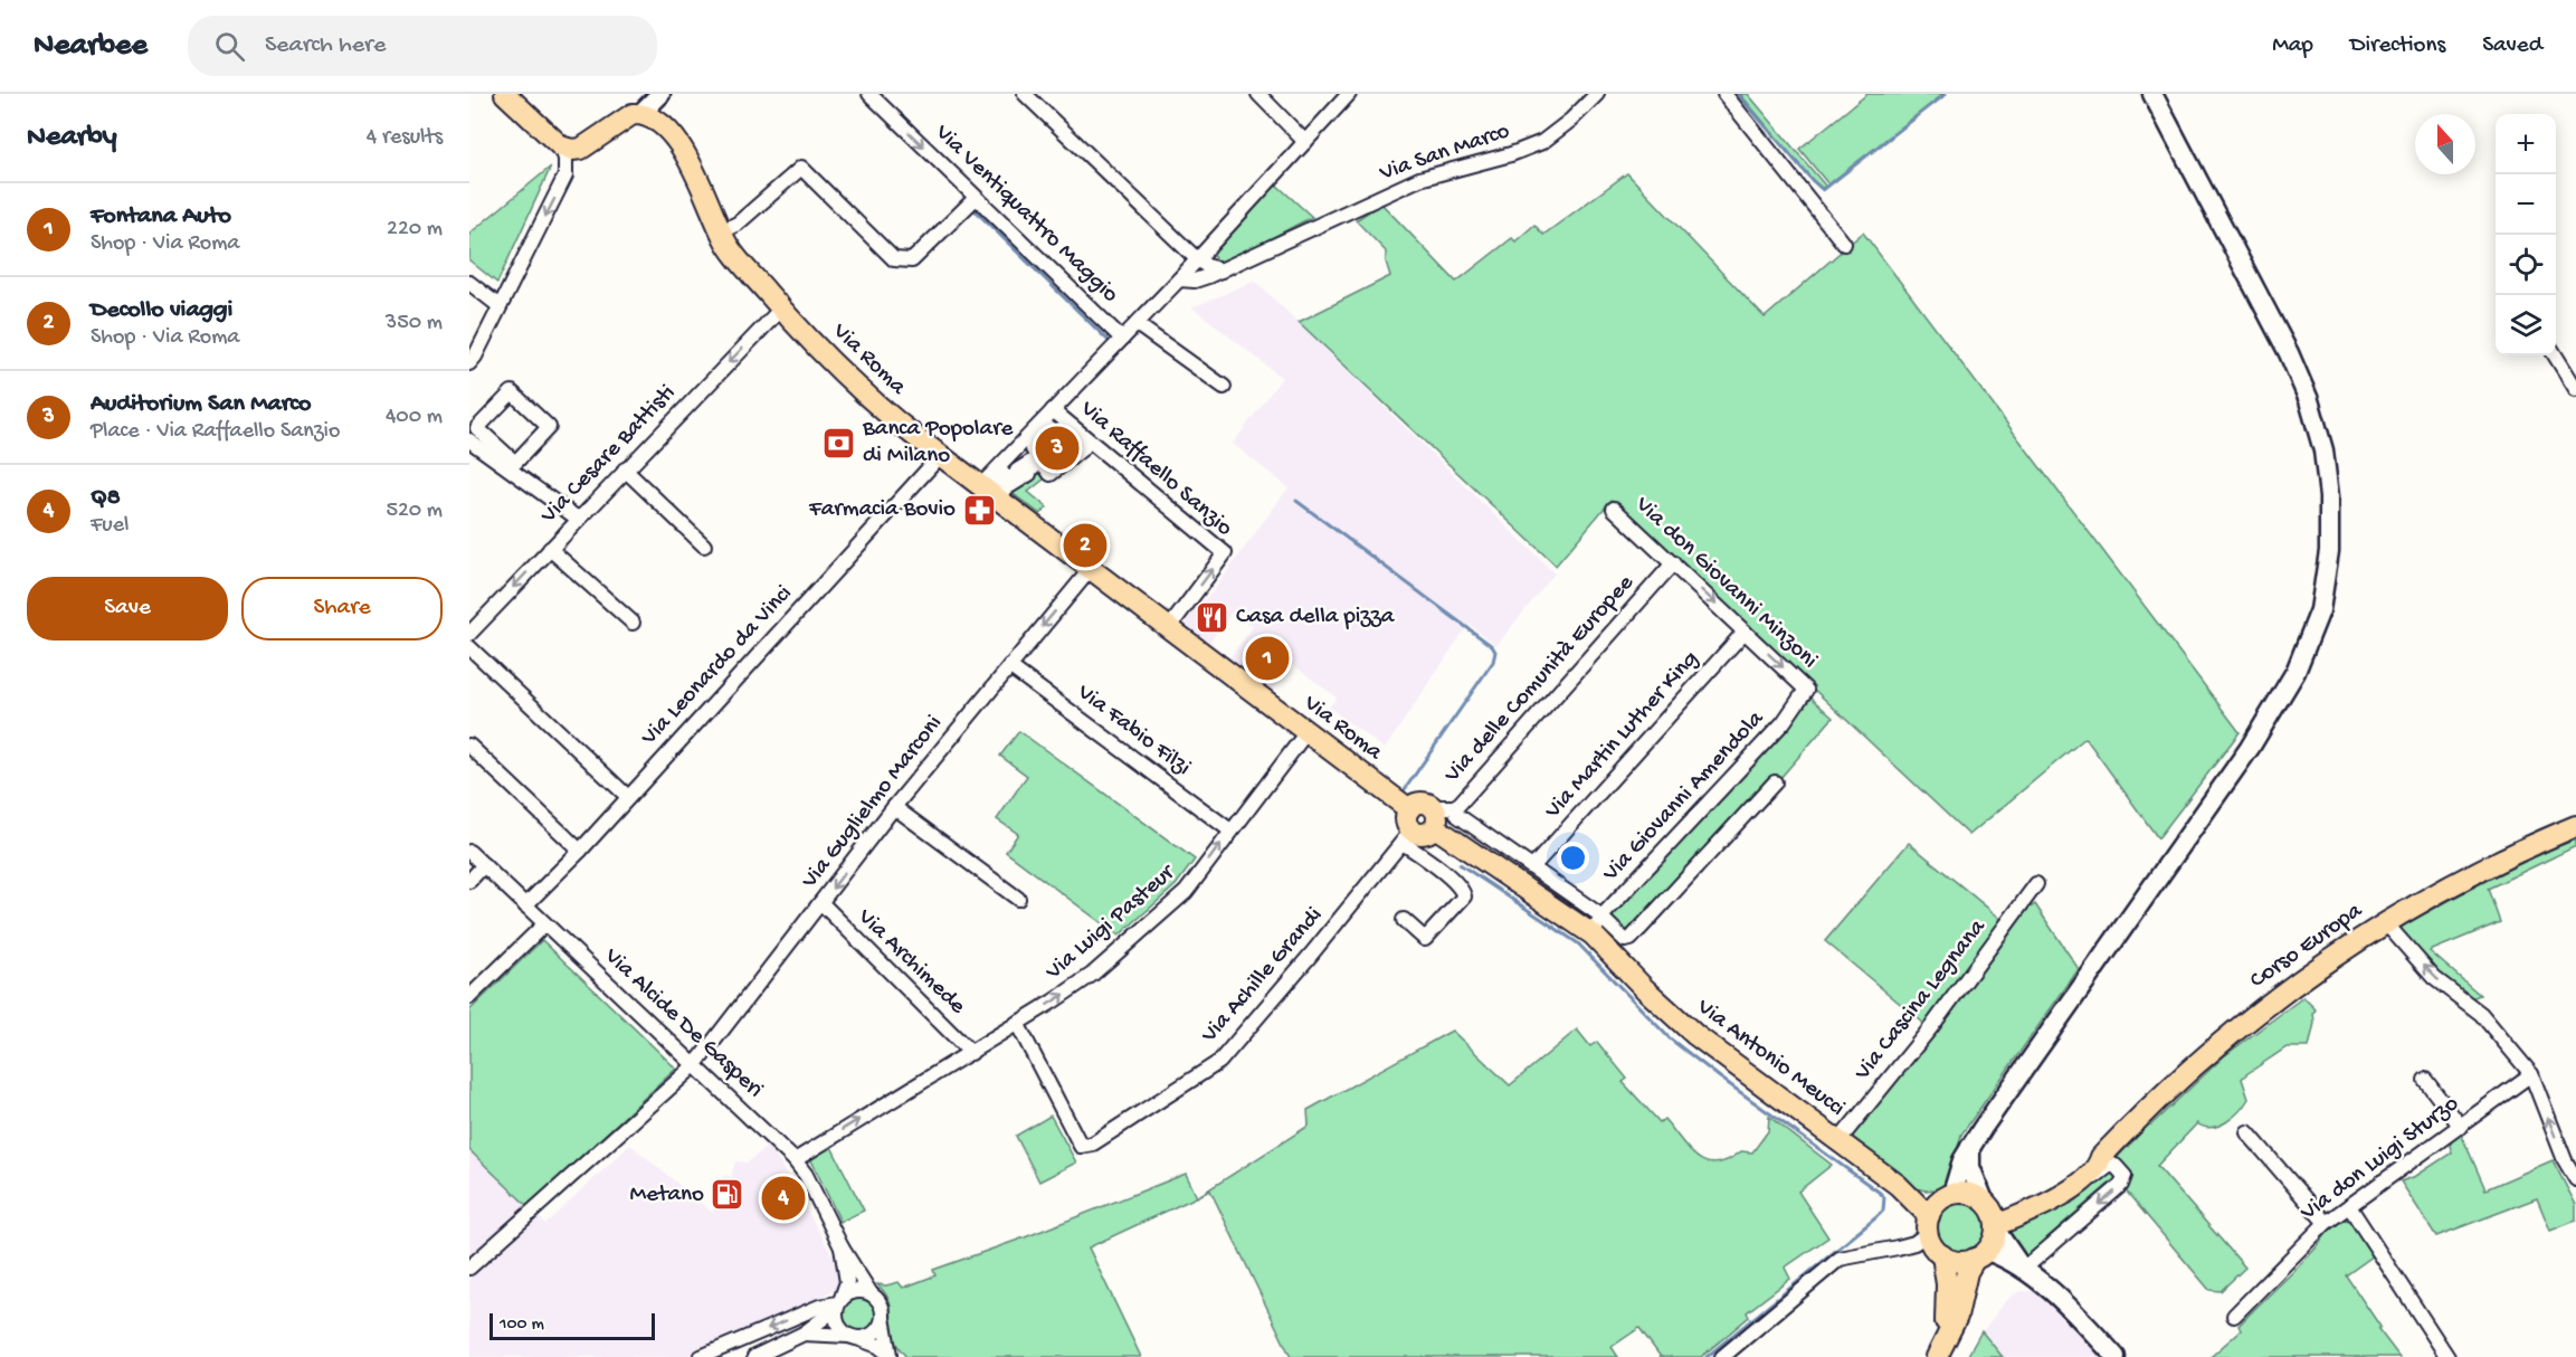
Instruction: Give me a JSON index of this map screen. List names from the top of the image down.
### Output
{
  "streets": {
    "main road": ["Via Roma", "Corso Europa", "Via Antonio Meucci"],
    "street": [
      "Via San Marco",
      "Via Ventiquattro Maggio",
      "Via Cesare Battisti",
      "Via Raffaello Sanzio",
      "Via don Giovanni Minzoni",
      "Via Leonardo da Vinci",
      "Via delle Comunità Europee",
      "Via Fabio Filzi",
      "Via Martin Luther King",
      "Via Giovanni Amendola",
      "Via Guglielmo Marconi",
      "Via Luigi Pasteur",
      "Via Archimede",
      "Via Achille Grandi",
      "Via Cascina Legnana",
      "Via Alcide De Gasperi",
      "Via don Luigi Sturzo"
    ]
  },
  "crossings": [
    ["Via Roma", "Via Cesare Battisti"],
    ["Via Roma", "Via Raffaello Sanzio"],
    ["Via Roma", "Via Leonardo da Vinci"],
    ["Via Roma", "Via Guglielmo Marconi"],
    ["Via Roma", "Via Luigi Pasteur"],
    ["Via don Giovanni Minzoni", "Via delle Comunità Europee"],
    ["Via don Giovanni Minzoni", "Via Martin Luther King"],
    ["Via don Giovanni Minzoni", "Via Giovanni Amendola"],
    ["Via Leonardo da Vinci", "Via Alcide De Gasperi"],
    ["Via delle Comunità Europee", "Via Antonio Meucci"],
    ["Via Fabio Filzi", "Via Guglielmo Marconi"],
    ["Via Fabio Filzi", "Via Luigi Pasteur"],
    ["Via Giovanni Amendola", "Via Antonio Meucci"],
    ["Via Guglielmo Marconi", "Via Archimede"],
    ["Via Guglielmo Marconi", "Via Alcide De Gasperi"],
    ["Via Luigi Pasteur", "Via Archimede"],
    ["Via Luigi Pasteur", "Via Achille Grandi"],
    ["Via Luigi Pasteur", "Via Alcide De Gasperi"],
    ["Corso Europa", "Via Antonio Meucci"],
    ["Via Cascina Legnana", "Via Antonio Meucci"]
  ],
  "one_way": [
    "Via Ventiquattro Maggio",
    "Via Cesare Battisti",
    "Via don Giovanni Minzoni",
    "Via Luigi Pasteur"
  ],
  "places": {
    "bank": ["Banca Popolare di Milano"],
    "pharmacy": ["Farmacia Bovio"],
    "restaurant": ["Casa della pizza"],
    "fuel station": ["Metano"]
  },
  "scale_bar": "100 m",
  "north": "top",
  "page": {
    "header": "Nearbee",
    "search": "Search here",
    "nav": ["Map", "Directions", "Saved"],
    "heading": ["Nearby", "4 results"],
    "map_buttons": ["+", "−"],
    "list": [
      {
        "mark": "1",
        "name": "Fontana Auto",
        "note": "Shop · Via Roma",
        "value": "220 m"
      },
      {
        "mark": "2",
        "name": "Decollo viaggi",
        "note": "Shop · Via Roma",
        "value": "350 m"
      },
      {
        "mark": "3",
        "name": "Auditorium San Marco",
        "note": "Place · Via Raffaello Sanzio",
        "value": "400 m"
      },
      {
        "mark": "4",
        "name": "Q8",
        "note": "Fuel",
        "value": "520 m"
      }
    ],
    "pins": [
      "3",
      "2",
      "1",
      "4"
    ],
    "buttons": ["Save", "Share"],
    "scale": "100 m"
  }
}
